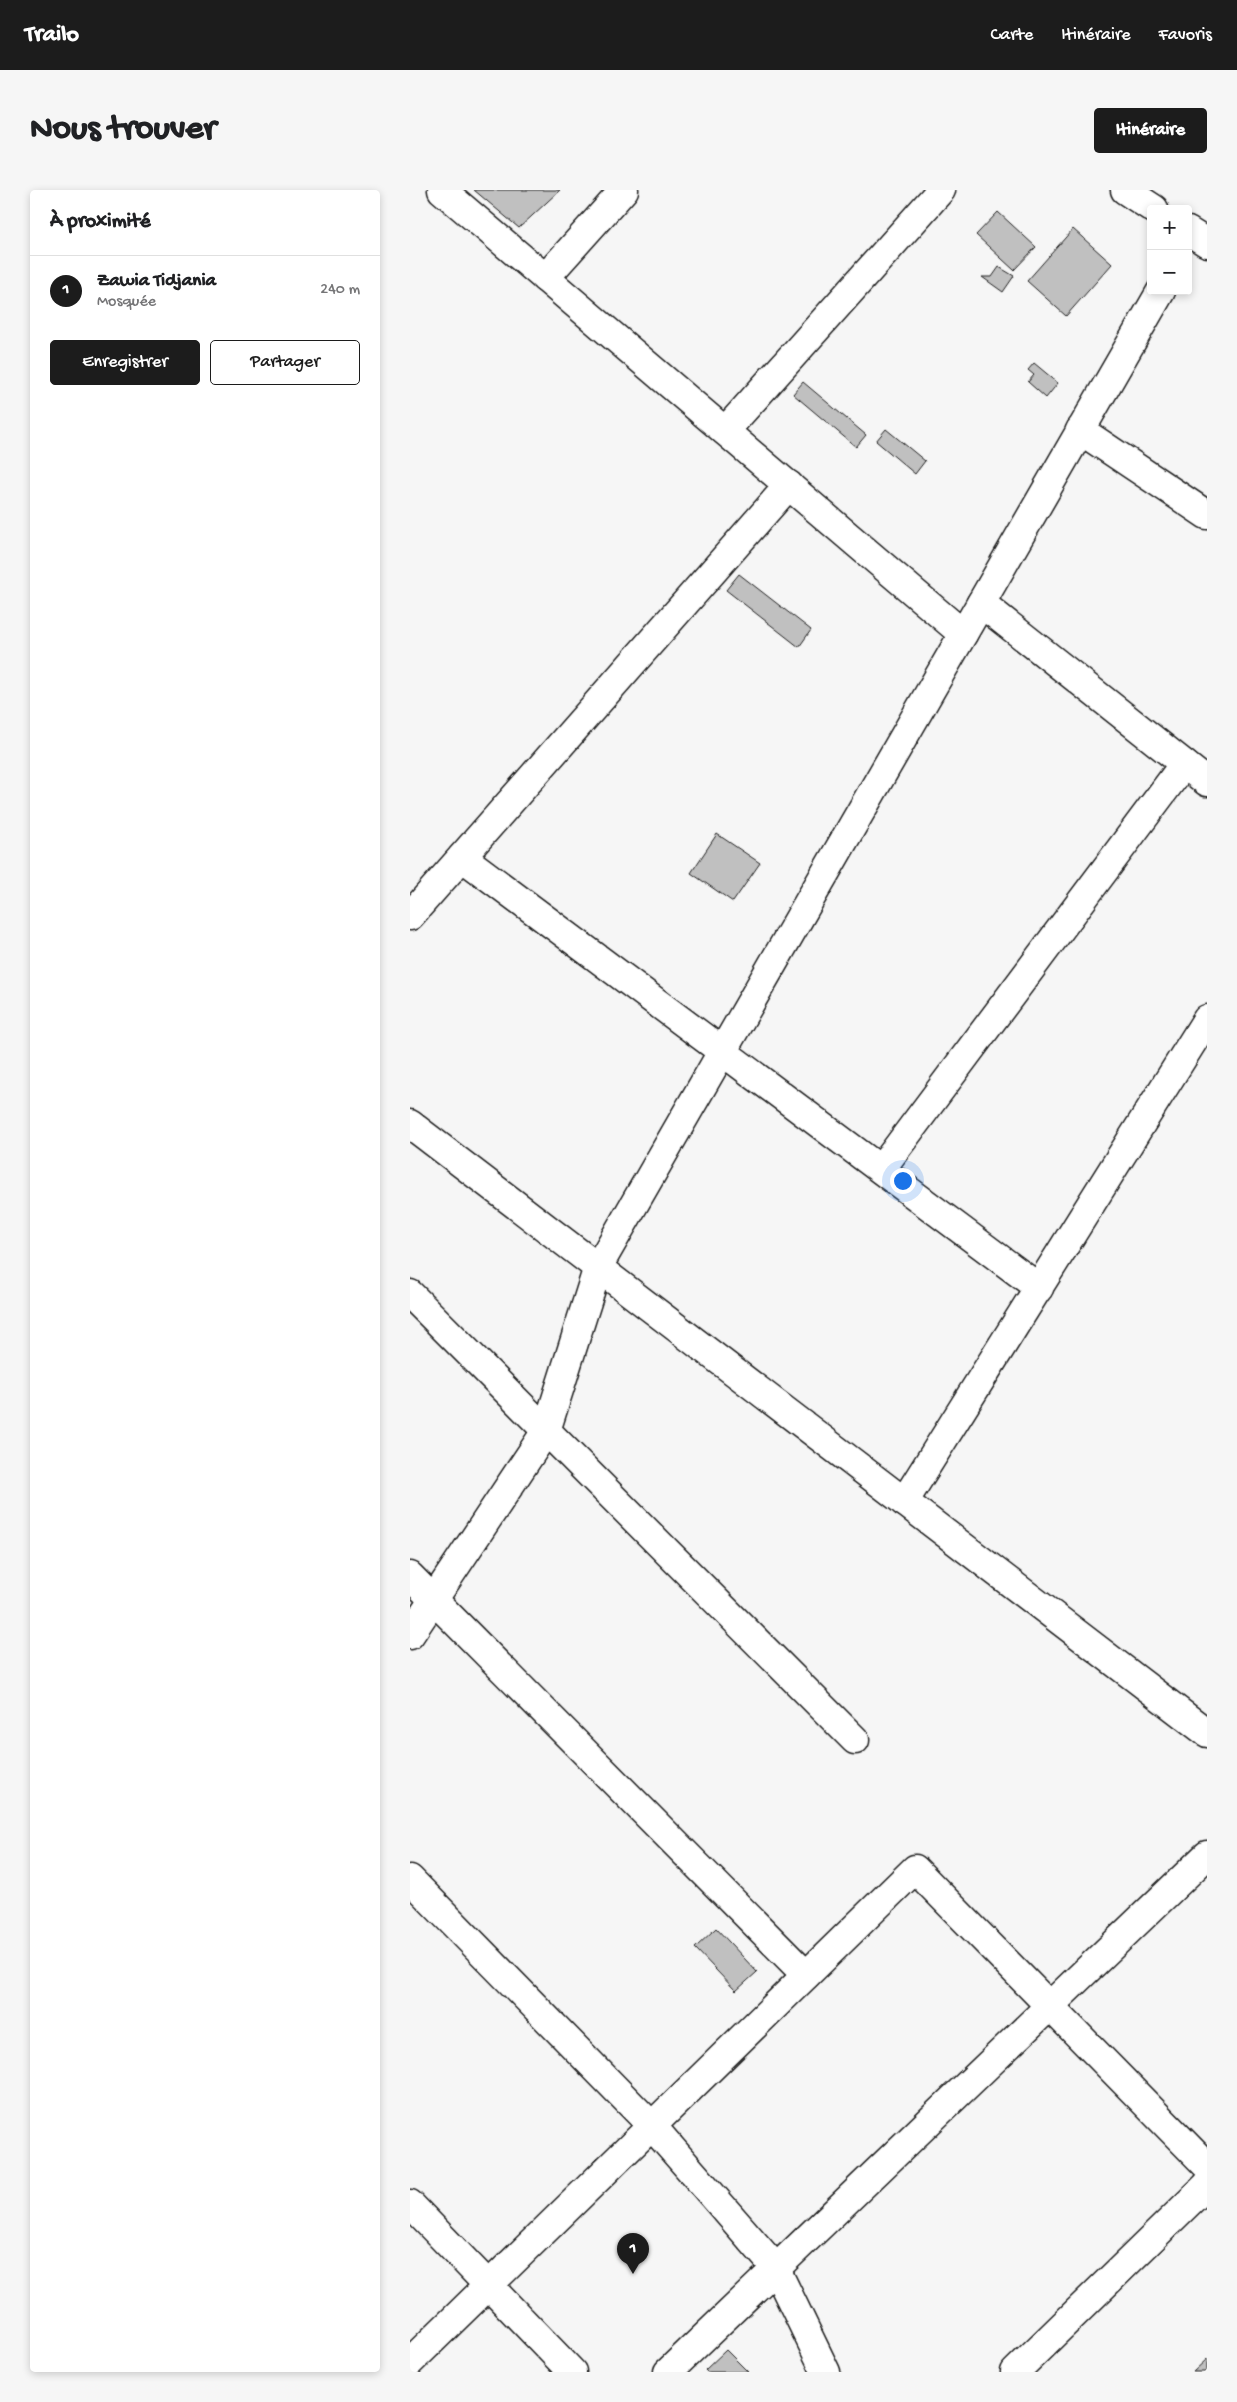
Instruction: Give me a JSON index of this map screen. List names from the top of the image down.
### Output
{
  "page": {
    "header": "Trailo",
    "nav": ["Carte", "Itinéraire", "Favoris"],
    "buttons": [
      "Itinéraire",
      ["Enregistrer", "Partager"]
    ],
    "title": "Nous trouver",
    "heading": "À proximité",
    "map_buttons": ["+", "−"],
    "list": [
      {
        "mark": "1",
        "name": "Zawia Tidjania",
        "note": "Mosquée",
        "value": "240 m"
      }
    ],
    "pins": "1"
  }
}
